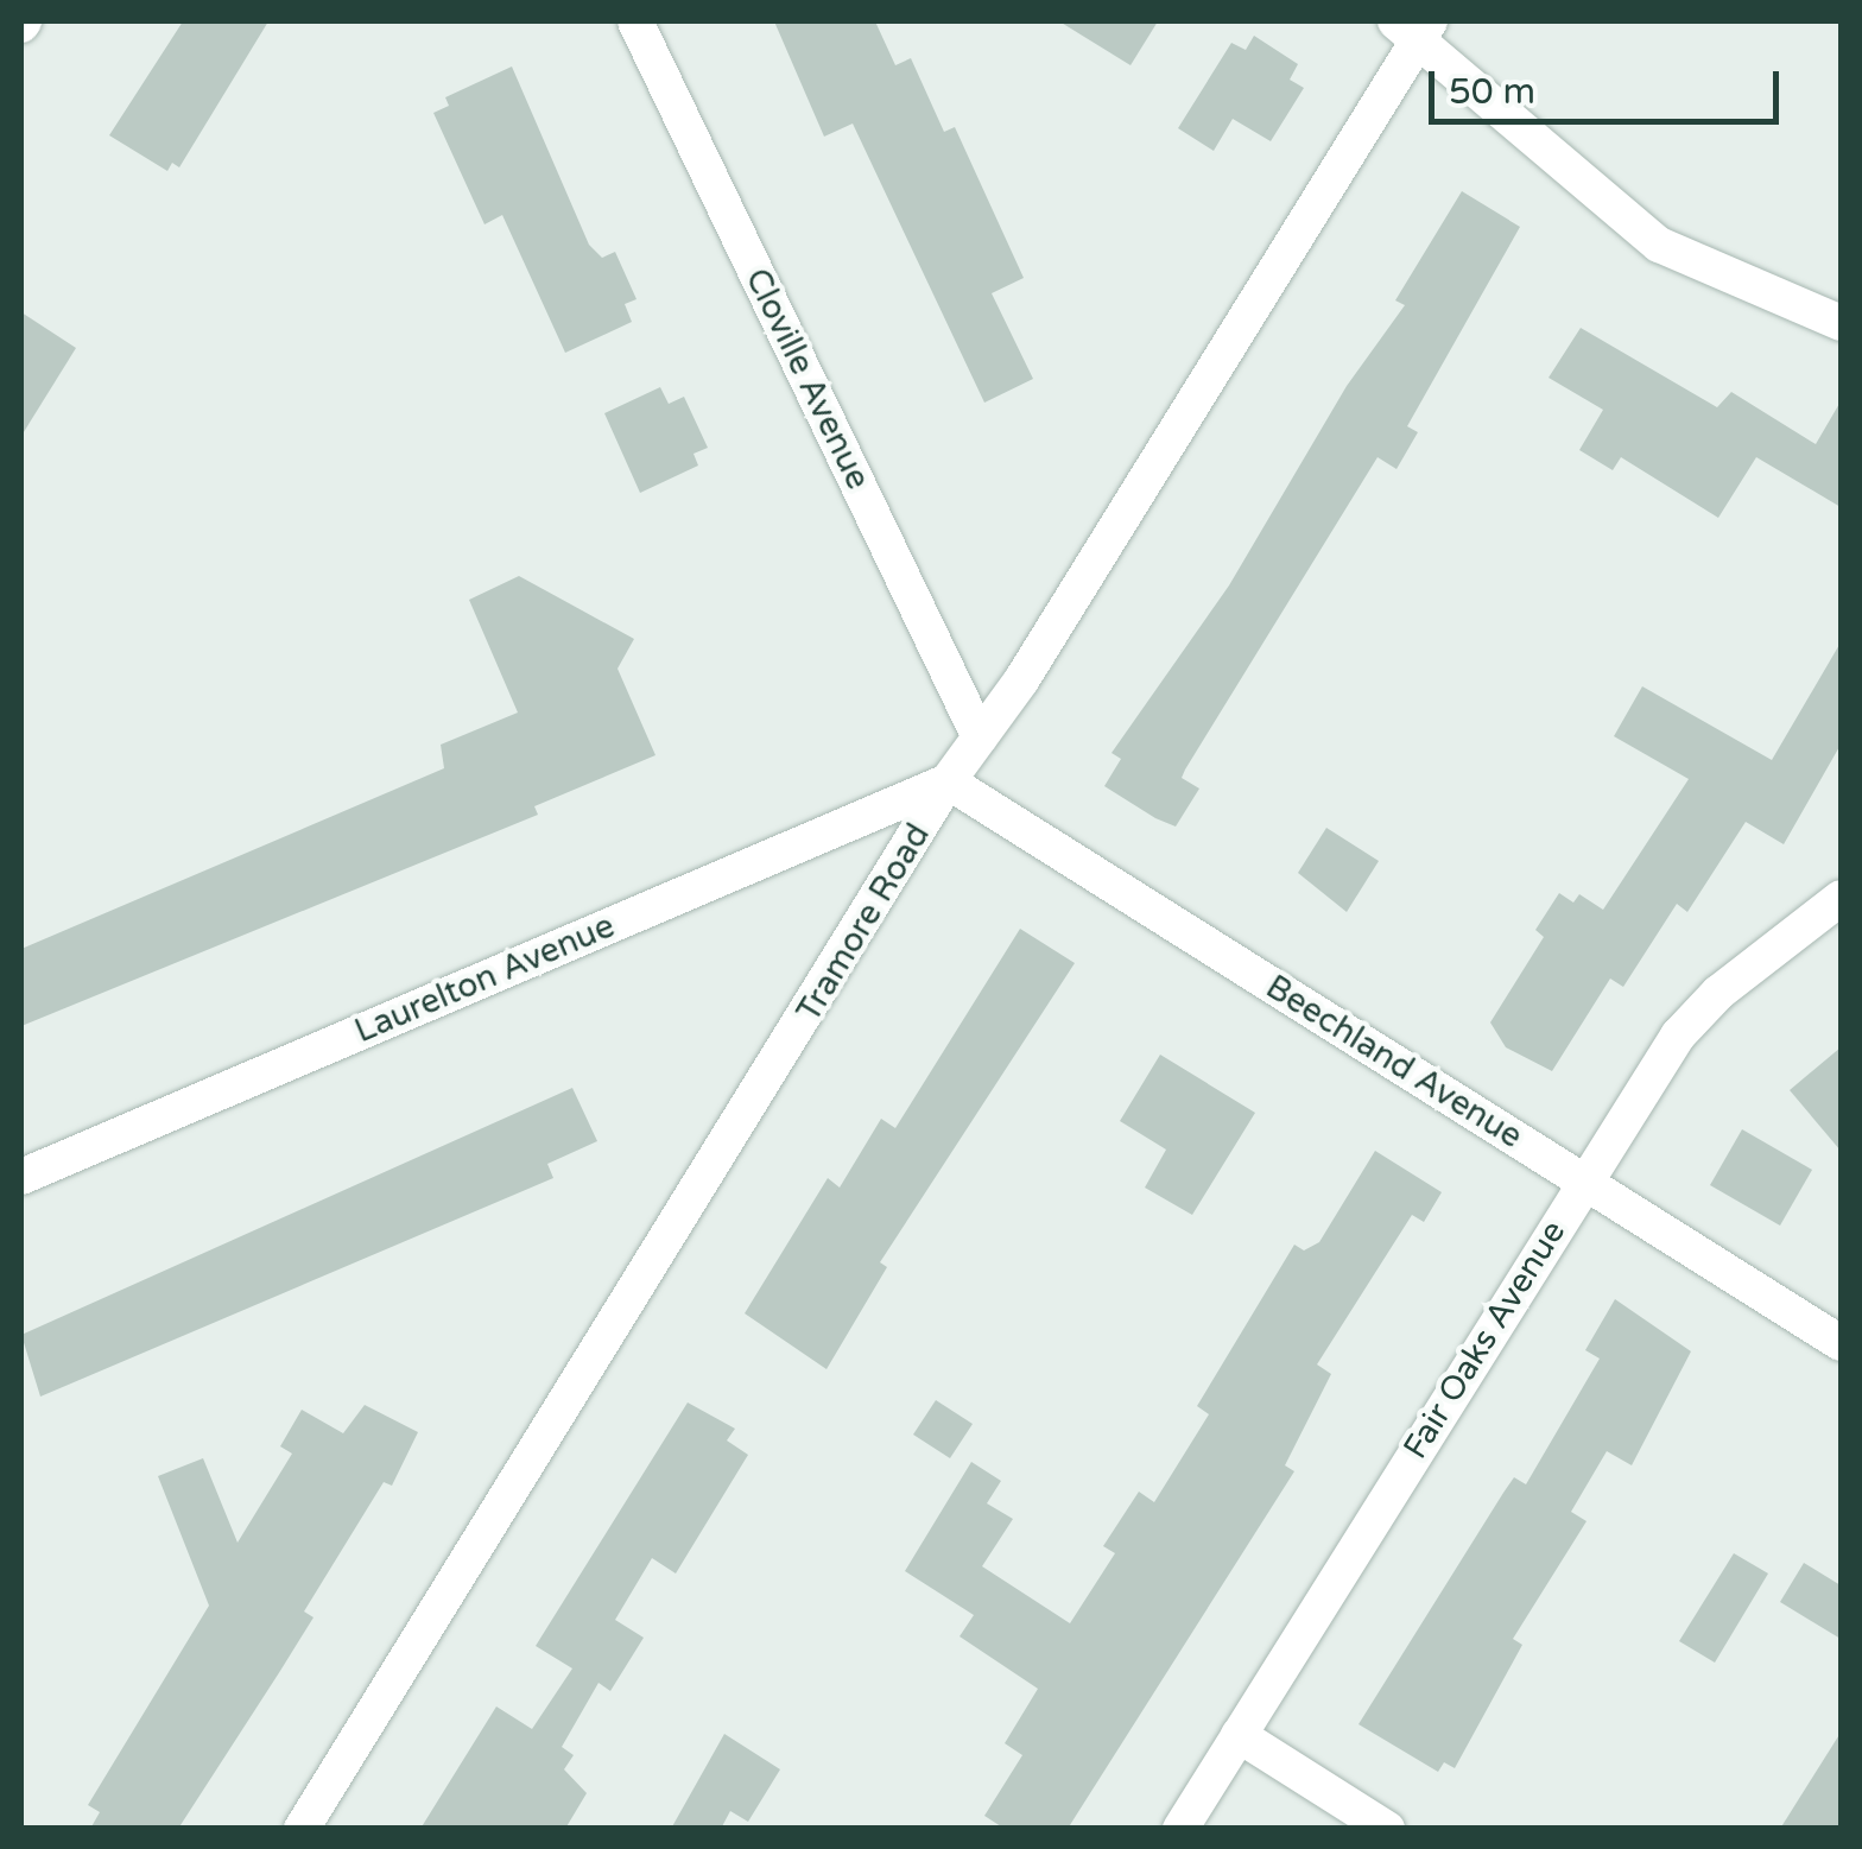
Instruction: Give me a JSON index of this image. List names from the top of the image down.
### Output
{
  "streets": {
    "street": [
      "Cloville Avenue",
      "Tramore Road",
      "Laurelton Avenue",
      "Beechland Avenue",
      "Fair Oaks Avenue"
    ]
  },
  "crossings": [
    ["Cloville Avenue", "Tramore Road"],
    ["Tramore Road", "Laurelton Avenue"],
    ["Tramore Road", "Beechland Avenue"],
    ["Laurelton Avenue", "Beechland Avenue"],
    ["Beechland Avenue", "Fair Oaks Avenue"]
  ],
  "scale_bar": "50 m"
}
